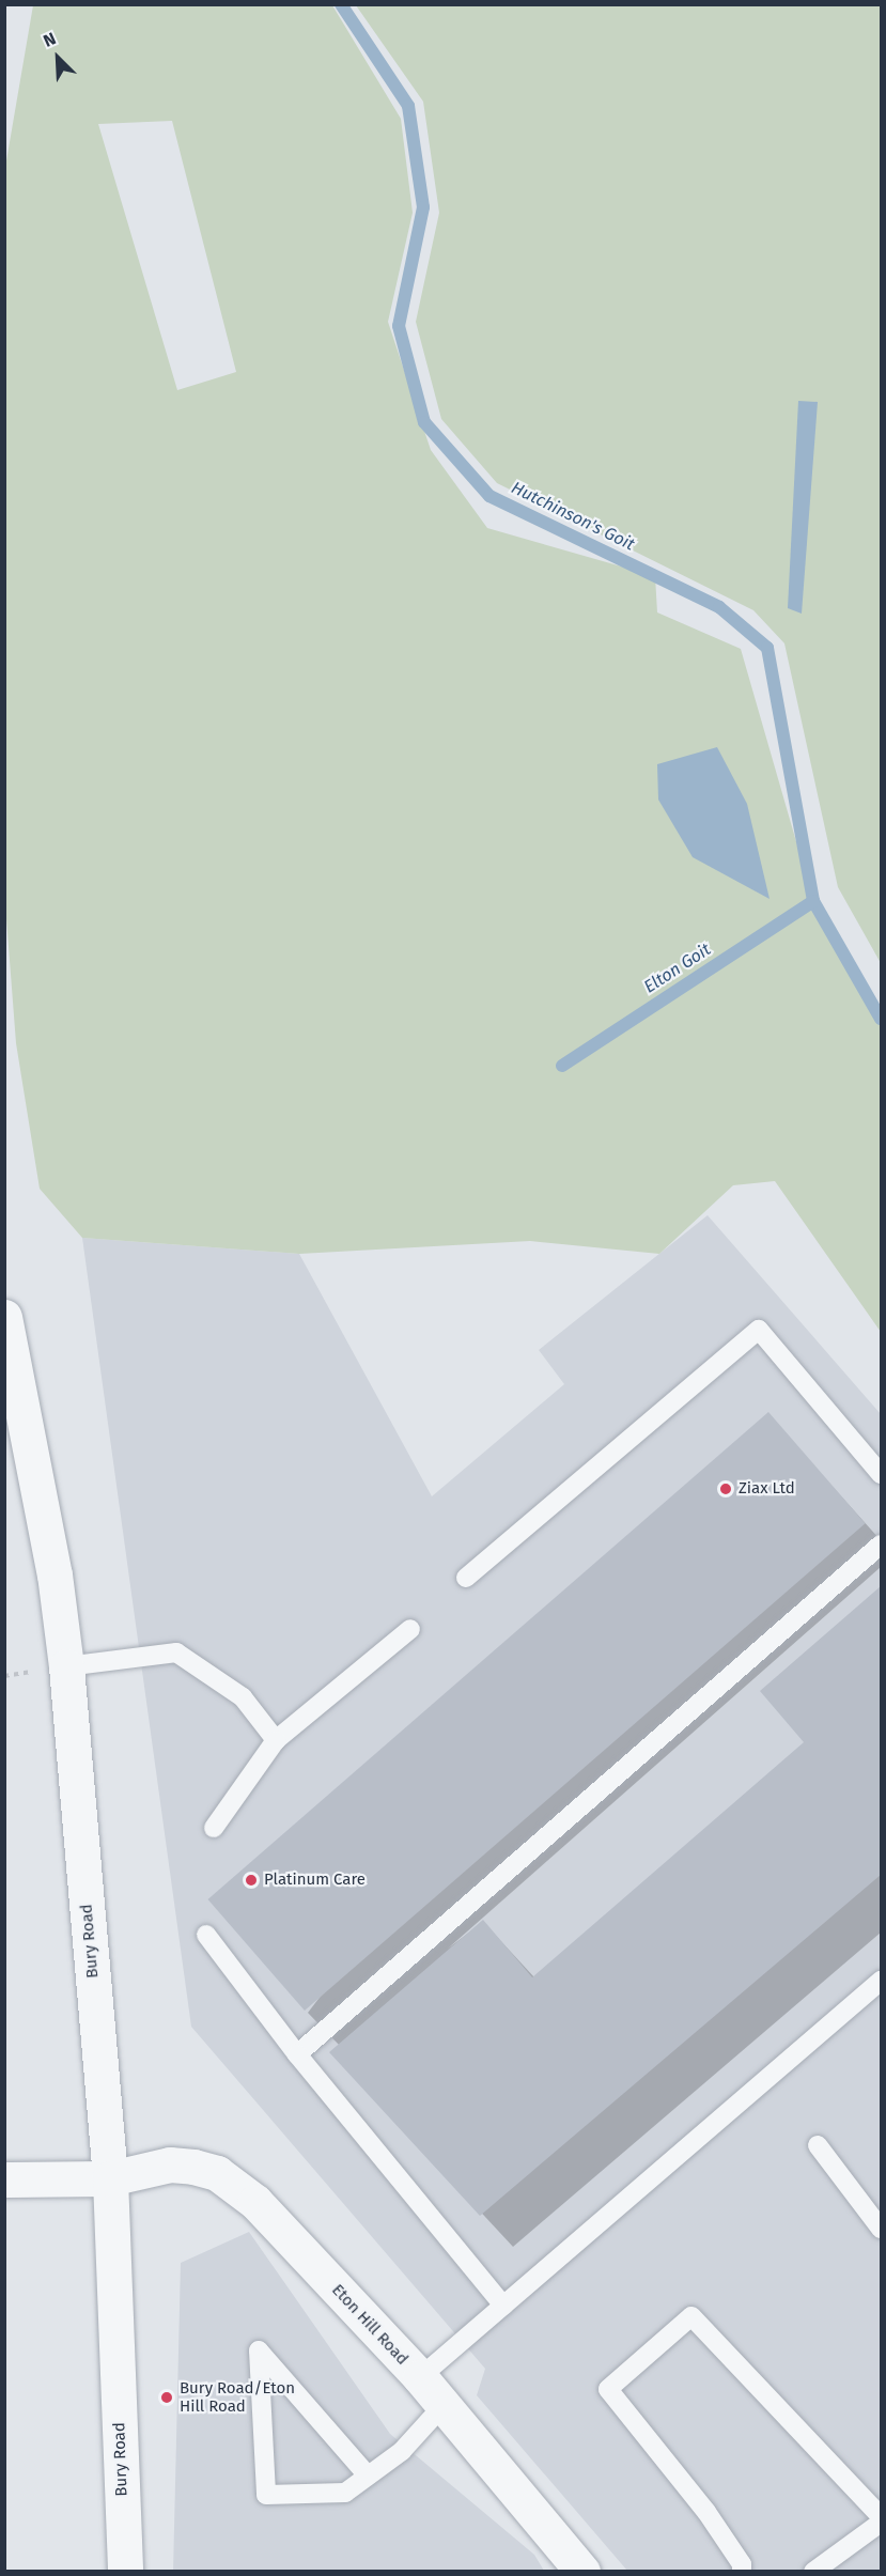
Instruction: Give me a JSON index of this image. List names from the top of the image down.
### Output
{
  "streets": {
    "street": ["Bury Road", "Eton Hill Road"]
  },
  "crossings": [
    ["Bury Road", "Eton Hill Road"]
  ],
  "water": ["Hutchinson's Goit", "Elton Goit"],
  "places": ["Ziax Ltd", "Platinum Care", "Bury Road/Eton Hill Road"],
  "north": "top left"
}
